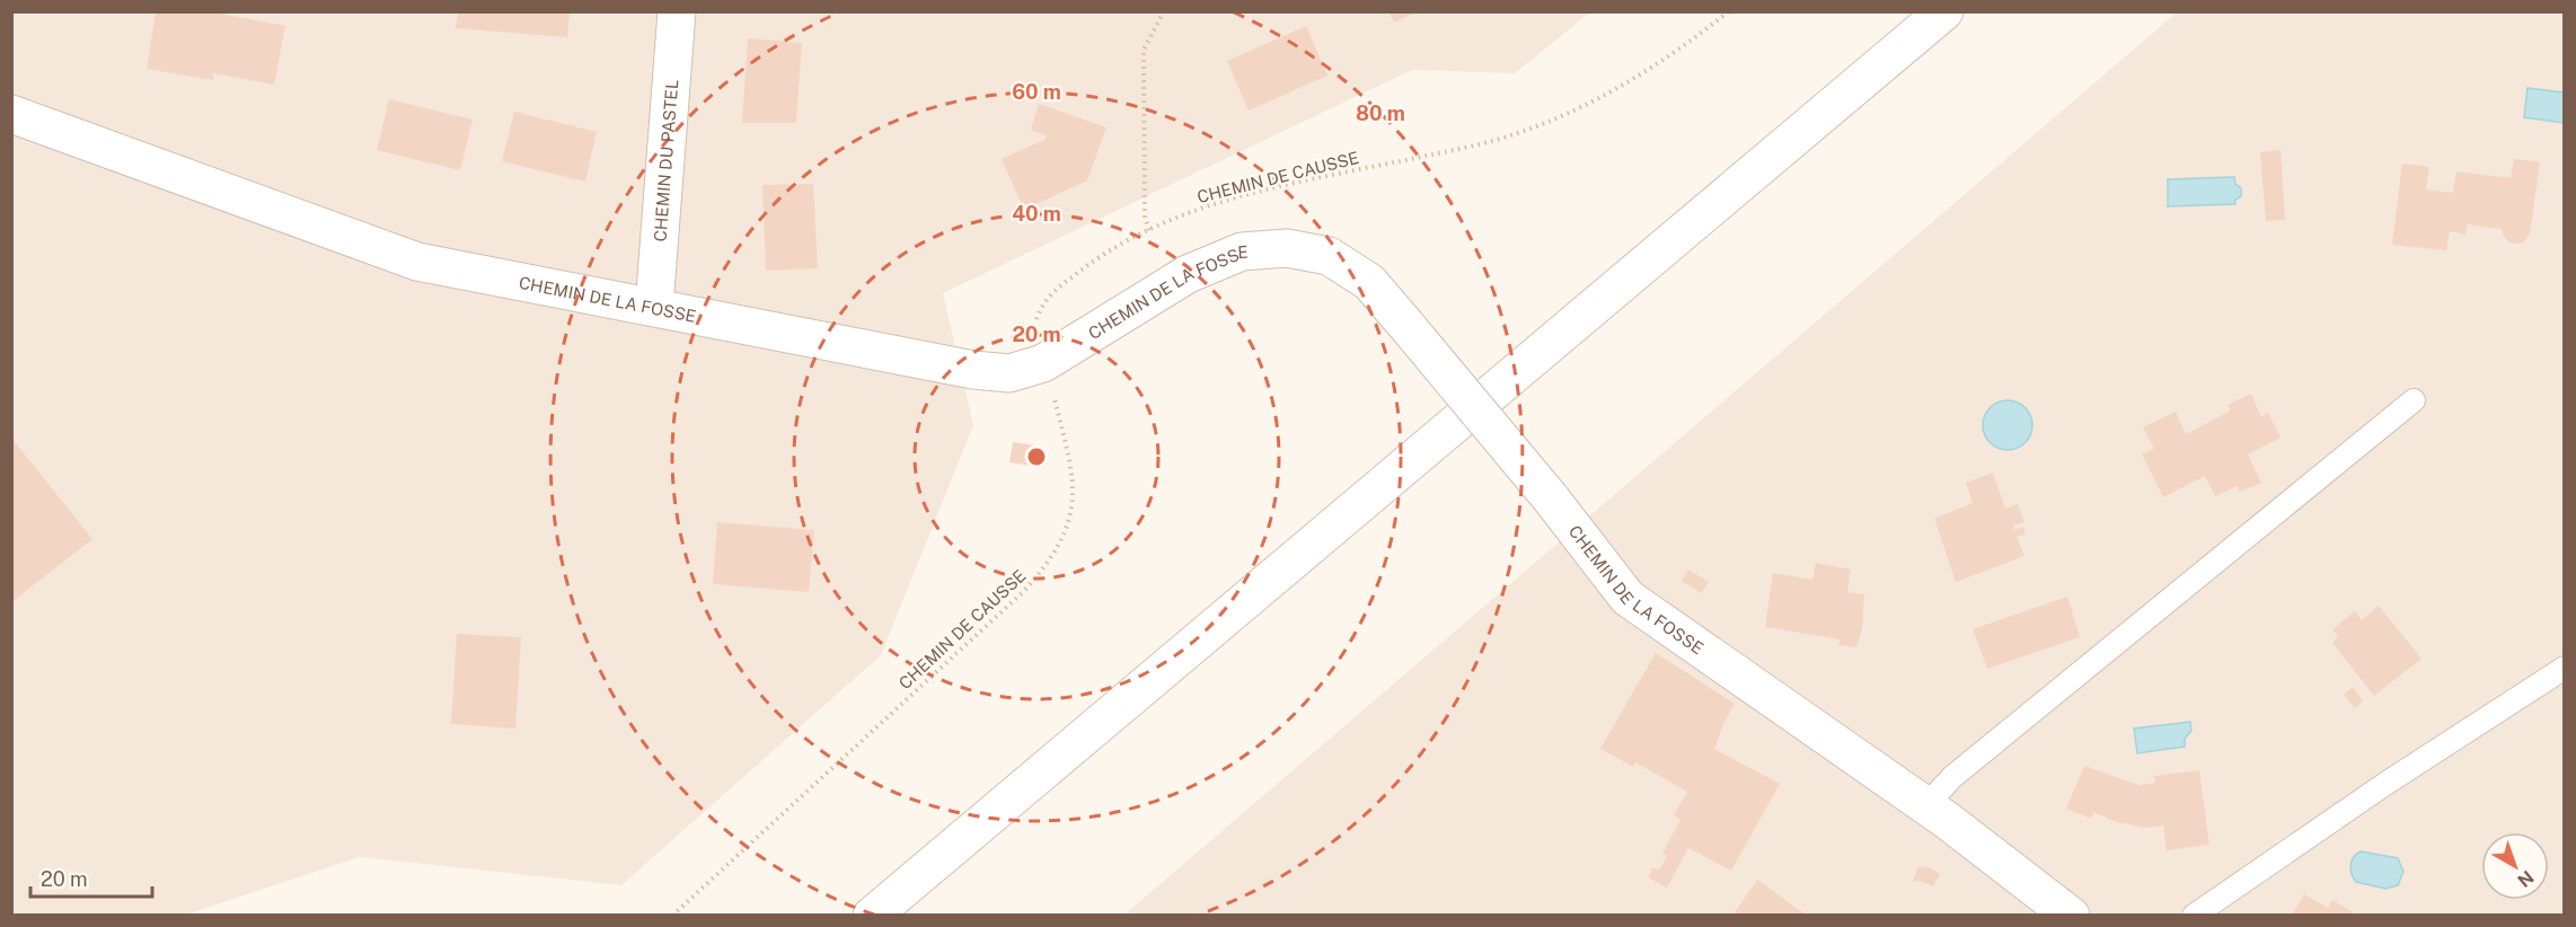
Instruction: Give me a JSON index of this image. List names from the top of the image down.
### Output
{
  "streets": {
    "street": ["CHEMIN DU PASTEL", "CHEMIN DE LA FOSSE"],
    "path": ["CHEMIN DE CAUSSE"]
  },
  "crossings": [
    ["CHEMIN DU PASTEL", "CHEMIN DE LA FOSSE"],
    ["CHEMIN DE CAUSSE", "CHEMIN DE LA FOSSE"]
  ],
  "scale_bar": "20 m",
  "north": "bottom right",
  "rings": [
    "60 m",
    "80 m",
    "40 m",
    "20 m"
  ]
}
